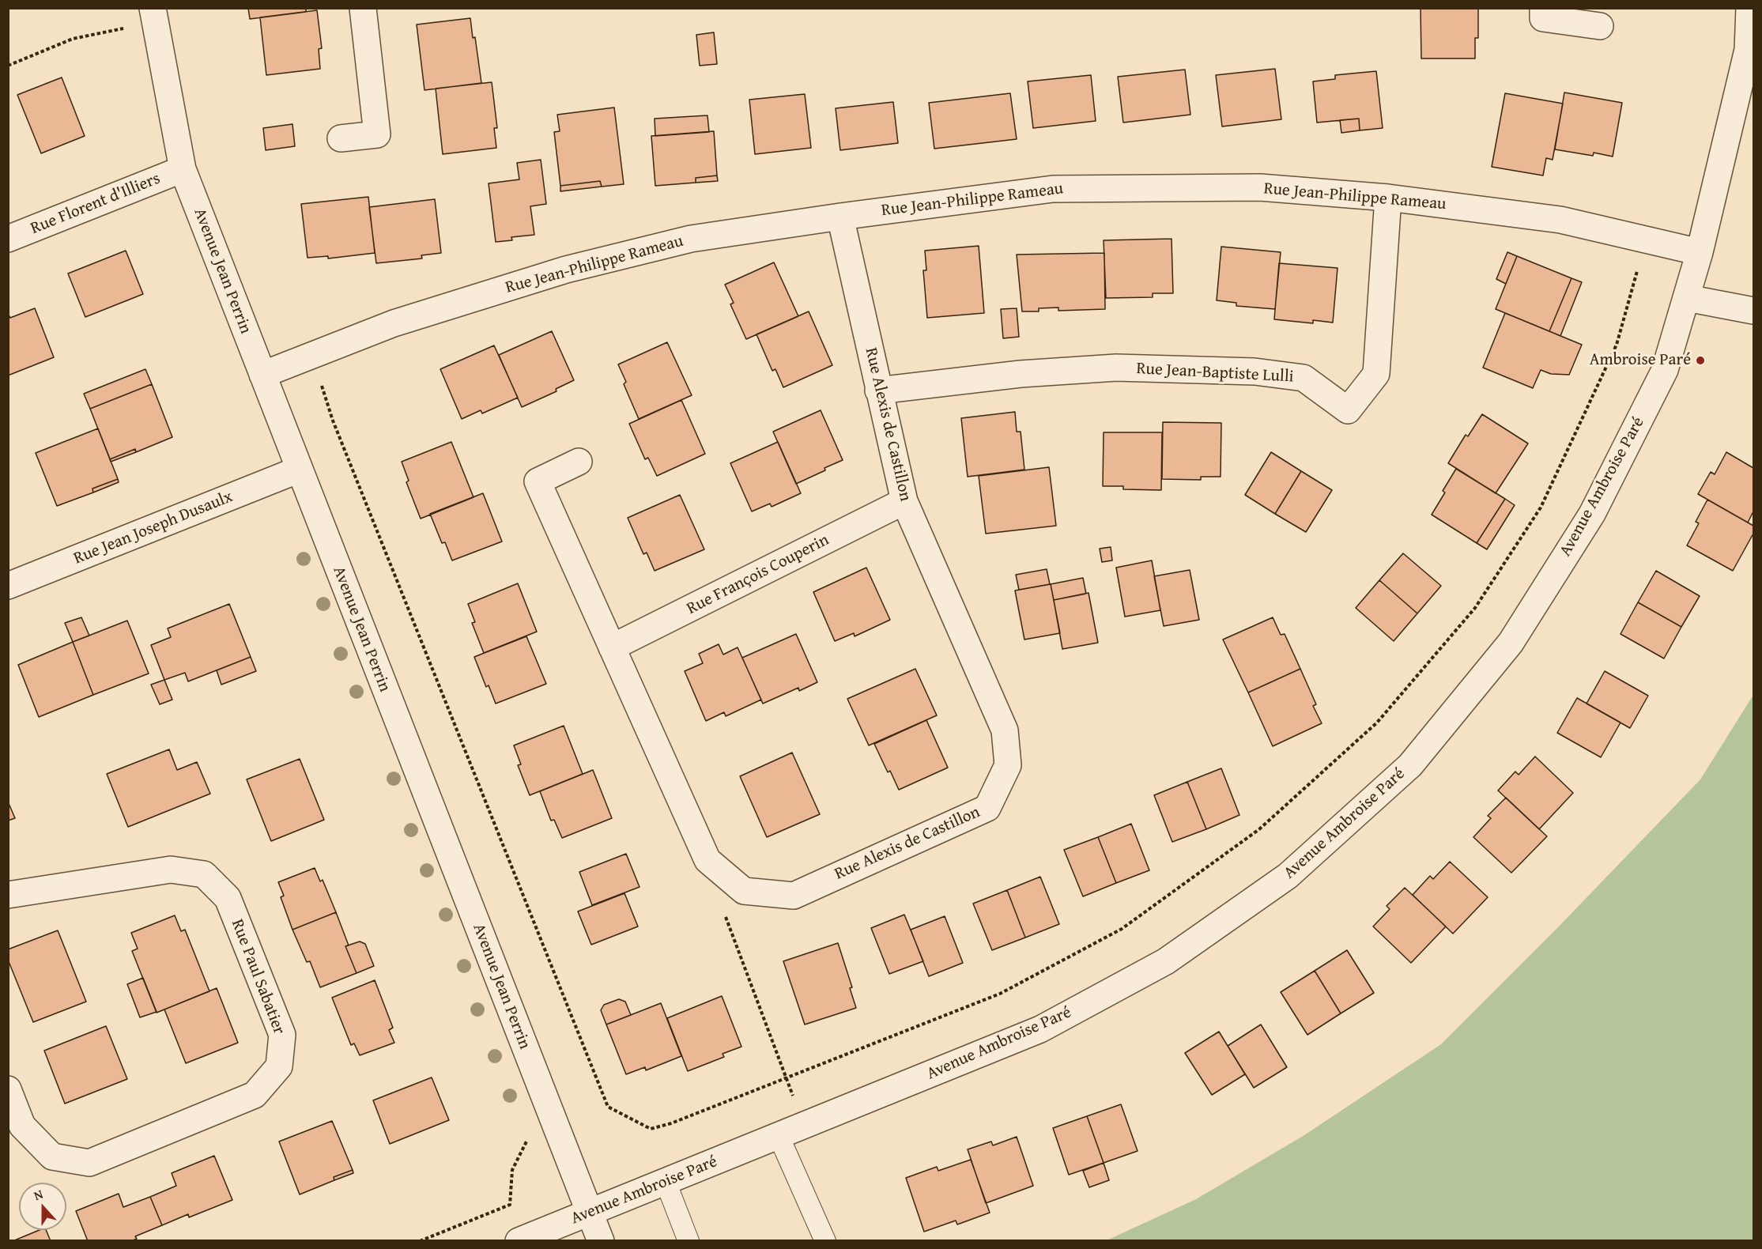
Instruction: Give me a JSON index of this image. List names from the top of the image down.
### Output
{
  "streets": {
    "street": [
      "Rue Jean-Philippe Rameau",
      "Rue Florent d'Illiers",
      "Avenue Jean Perrin",
      "Rue Jean-Baptiste Lulli",
      "Rue Alexis de Castillon",
      "Avenue Ambroise Paré",
      "Rue Jean Joseph Dusaulx",
      "Rue François Couperin",
      "Rue Paul Sabatier"
    ]
  },
  "crossings": [
    ["Rue Jean-Philippe Rameau", "Avenue Jean Perrin"],
    ["Rue Jean-Philippe Rameau", "Rue Jean-Baptiste Lulli"],
    ["Rue Jean-Philippe Rameau", "Rue Alexis de Castillon"],
    ["Rue Jean-Philippe Rameau", "Avenue Ambroise Paré"],
    ["Rue Florent d'Illiers", "Avenue Jean Perrin"],
    ["Avenue Jean Perrin", "Avenue Ambroise Paré"],
    ["Avenue Jean Perrin", "Rue Jean Joseph Dusaulx"],
    ["Rue Jean-Baptiste Lulli", "Rue Alexis de Castillon"],
    ["Rue Alexis de Castillon", "Rue François Couperin"]
  ],
  "places": ["Ambroise Paré"],
  "north": "top"
}
